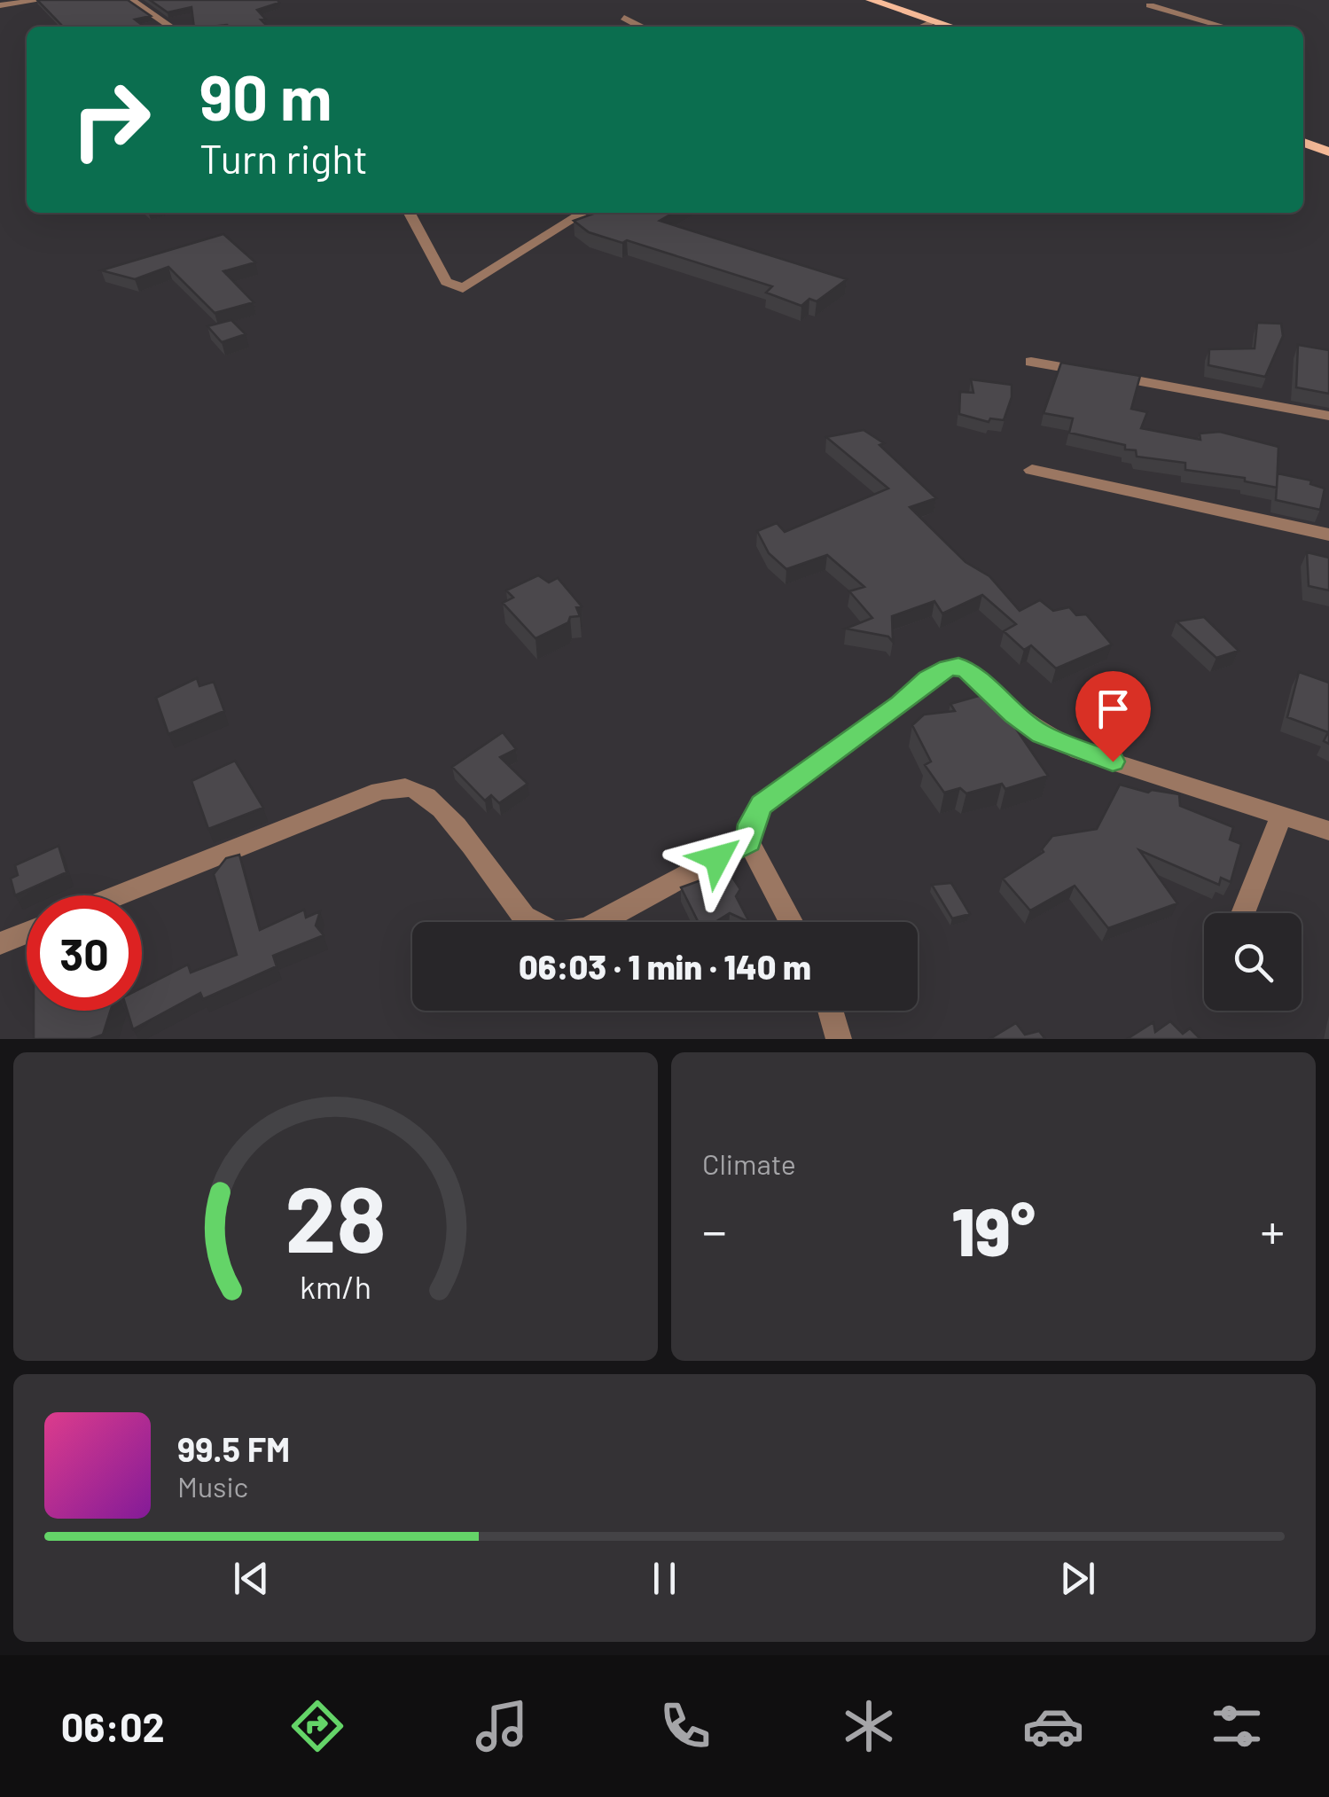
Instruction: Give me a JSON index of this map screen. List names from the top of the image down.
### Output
{
  "page": {
    "turn": ["90 m", "Turn right"],
    "limit": "30",
    "trip": "06:03 · 1 min · 140 m",
    "tile": "Climate",
    "heat": ["−", "19°", "+"],
    "song": ["99.5 FM", "Music"],
    "tabs": "06:02",
    "gauge": ["28", "km/h"]
  }
}
